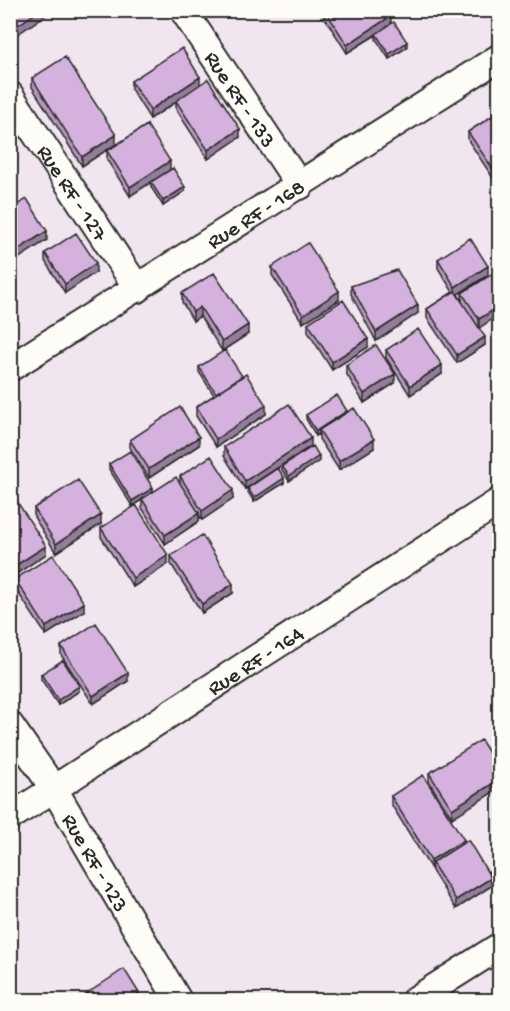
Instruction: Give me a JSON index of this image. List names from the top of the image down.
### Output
{
  "streets": {
    "street": [
      "Rue RF - 133",
      "Rue RF - 127",
      "Rue RF - 168",
      "Rue RF - 164",
      "Rue RF - 123"
    ]
  },
  "crossings": [
    ["Rue RF - 133", "Rue RF - 168"],
    ["Rue RF - 127", "Rue RF - 168"],
    ["Rue RF - 164", "Rue RF - 123"]
  ]
}
